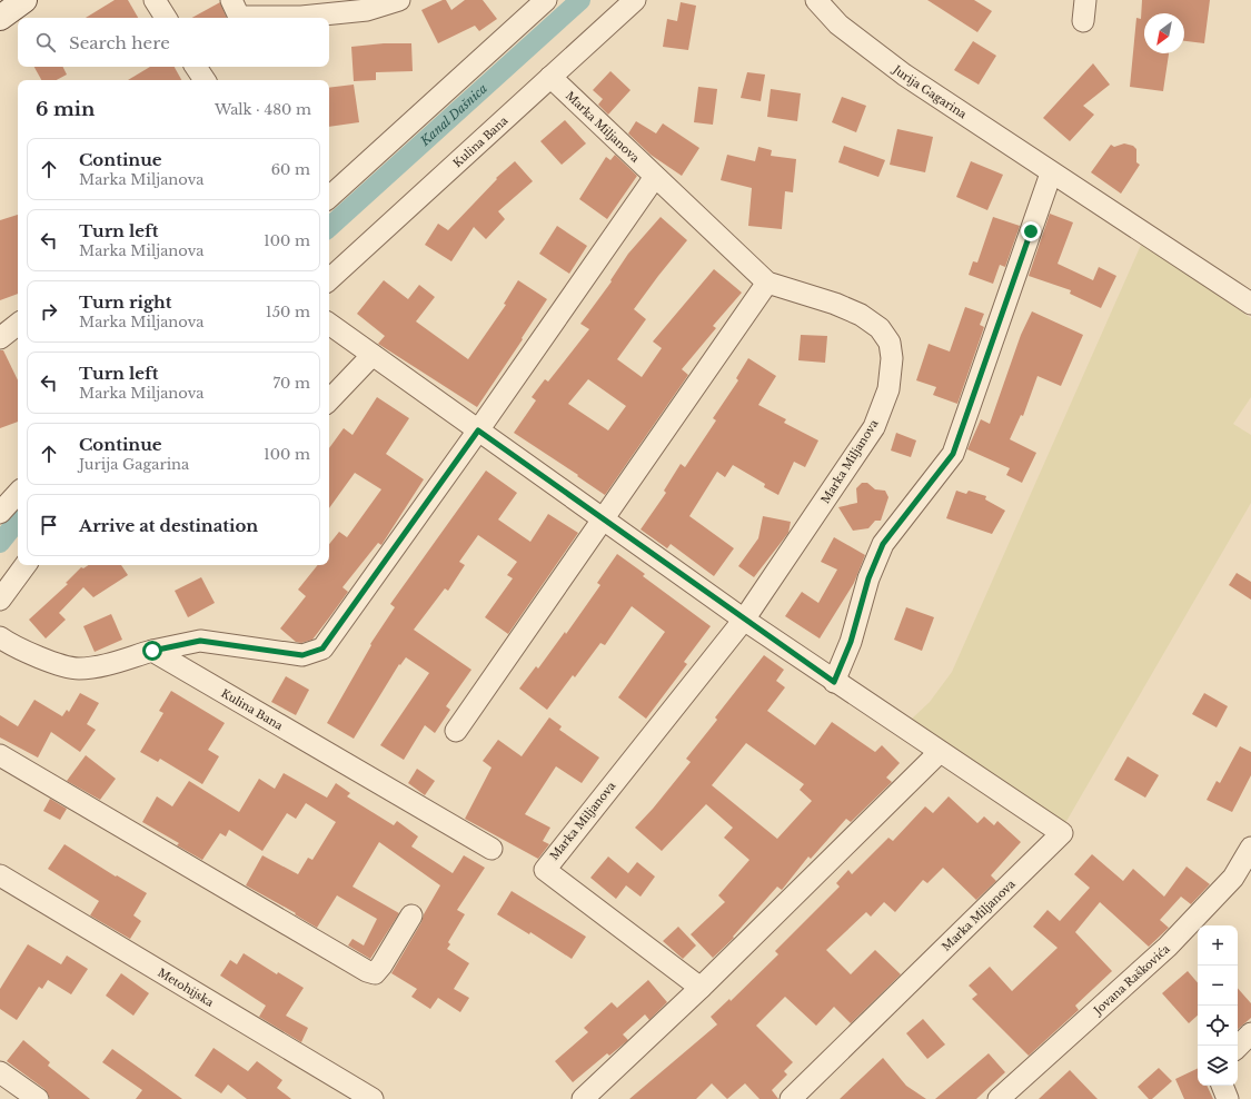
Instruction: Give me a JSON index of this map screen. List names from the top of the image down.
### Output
{
  "streets": {
    "street": [
      "Jurija Gagarina",
      "Marka Miljanova",
      "Kulina Bana",
      "Jovana Raškovića",
      "Metohijska"
    ]
  },
  "crossings": [
    ["Marka Miljanova", "Kulina Bana"]
  ],
  "water": ["Kanal Dašnica"],
  "north": "bottom left",
  "page": {
    "search": "Search here",
    "heading": ["6 min", "Walk · 480 m"],
    "list": [
      ["Continue", "Marka Miljanova", "60 m"],
      ["Turn left", "Marka Miljanova", "100 m"],
      ["Turn right", "Marka Miljanova", "150 m"],
      ["Turn left", "Marka Miljanova", "70 m"],
      ["Continue", "Jurija Gagarina", "100 m"],
      "Arrive at destination"
    ],
    "map_buttons": ["+", "−"]
  }
}
